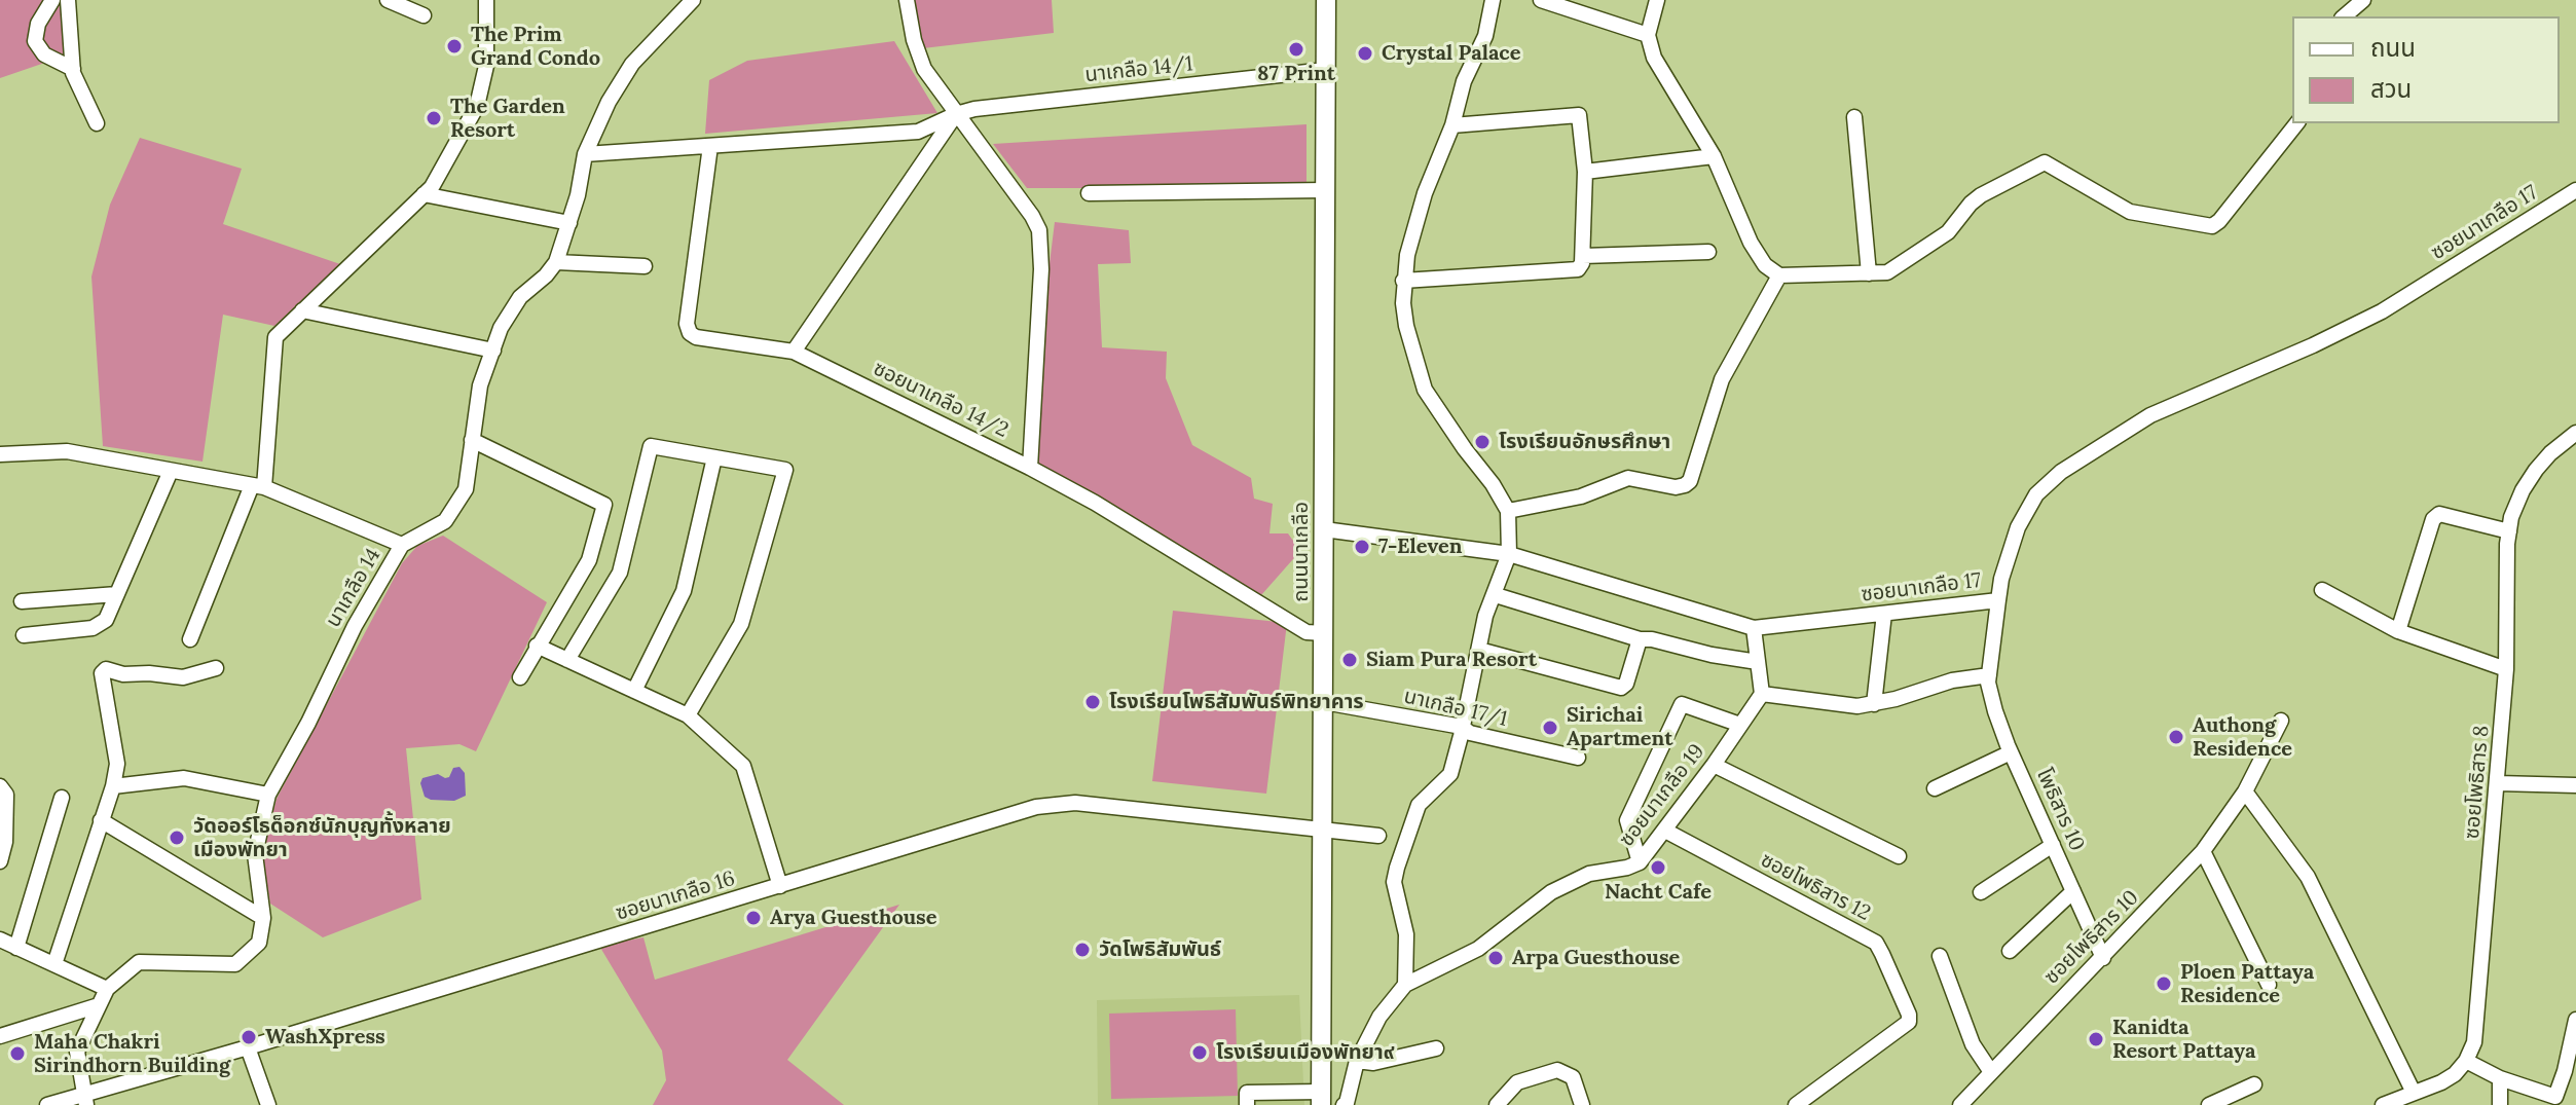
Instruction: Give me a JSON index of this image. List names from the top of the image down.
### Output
{
  "streets": {
    "street": [
      "นาเกลือ 14/1",
      "ซอยนาเกลือ 17",
      "ซอยนาเกลือ 14/2",
      "ถนนนาเกลือ",
      "นาเกลือ 14",
      "นาเกลือ 17/1",
      "ซอยโพธิสาร 8",
      "ซอยนาเกลือ 19",
      "โพธิสาร 10",
      "ซอยโพธิสาร 12",
      "ซอยนาเกลือ 16",
      "ซอยโพธิสาร 10"
    ]
  },
  "crossings": [
    ["นาเกลือ 14/1", "ซอยนาเกลือ 14/2"],
    ["นาเกลือ 14/1", "ถนนนาเกลือ"],
    ["นาเกลือ 14/1", "นาเกลือ 14"],
    ["ซอยนาเกลือ 17", "ถนนนาเกลือ"],
    ["ซอยนาเกลือ 17", "โพธิสาร 10"],
    ["ซอยนาเกลือ 14/2", "ถนนนาเกลือ"],
    ["ถนนนาเกลือ", "นาเกลือ 17/1"],
    ["ถนนนาเกลือ", "ซอยนาเกลือ 16"],
    ["ซอยนาเกลือ 19", "ซอยโพธิสาร 12"],
    ["โพธิสาร 10", "ซอยโพธิสาร 10"]
  ],
  "places": [
    "The Prim Grand Condo",
    "87 Print",
    "Crystal Palace",
    "The Garden Resort",
    "โรงเรียนอักษรศึกษา",
    "7-Eleven",
    "Siam Pura Resort",
    "โรงเรียนโพธิสัมพันธ์พิทยาคาร",
    "Sirichai Apartment",
    "Authong Residence",
    "วัดออร์โธด็อกซ์นักบุญทั้งหลาย เมืองพัทยา",
    "Nacht Cafe",
    "Arya Guesthouse",
    "วัดโพธิสัมพันธ์",
    "Arpa Guesthouse",
    "Ploen Pattaya Residence",
    "WashXpress",
    "Kanidta Resort Pattaya",
    "โรงเรียนเมืองพัทยา๙",
    "Maha Chakri Sirindhorn Building"
  ],
  "legend": ["ถนน", "สวน"]
}
